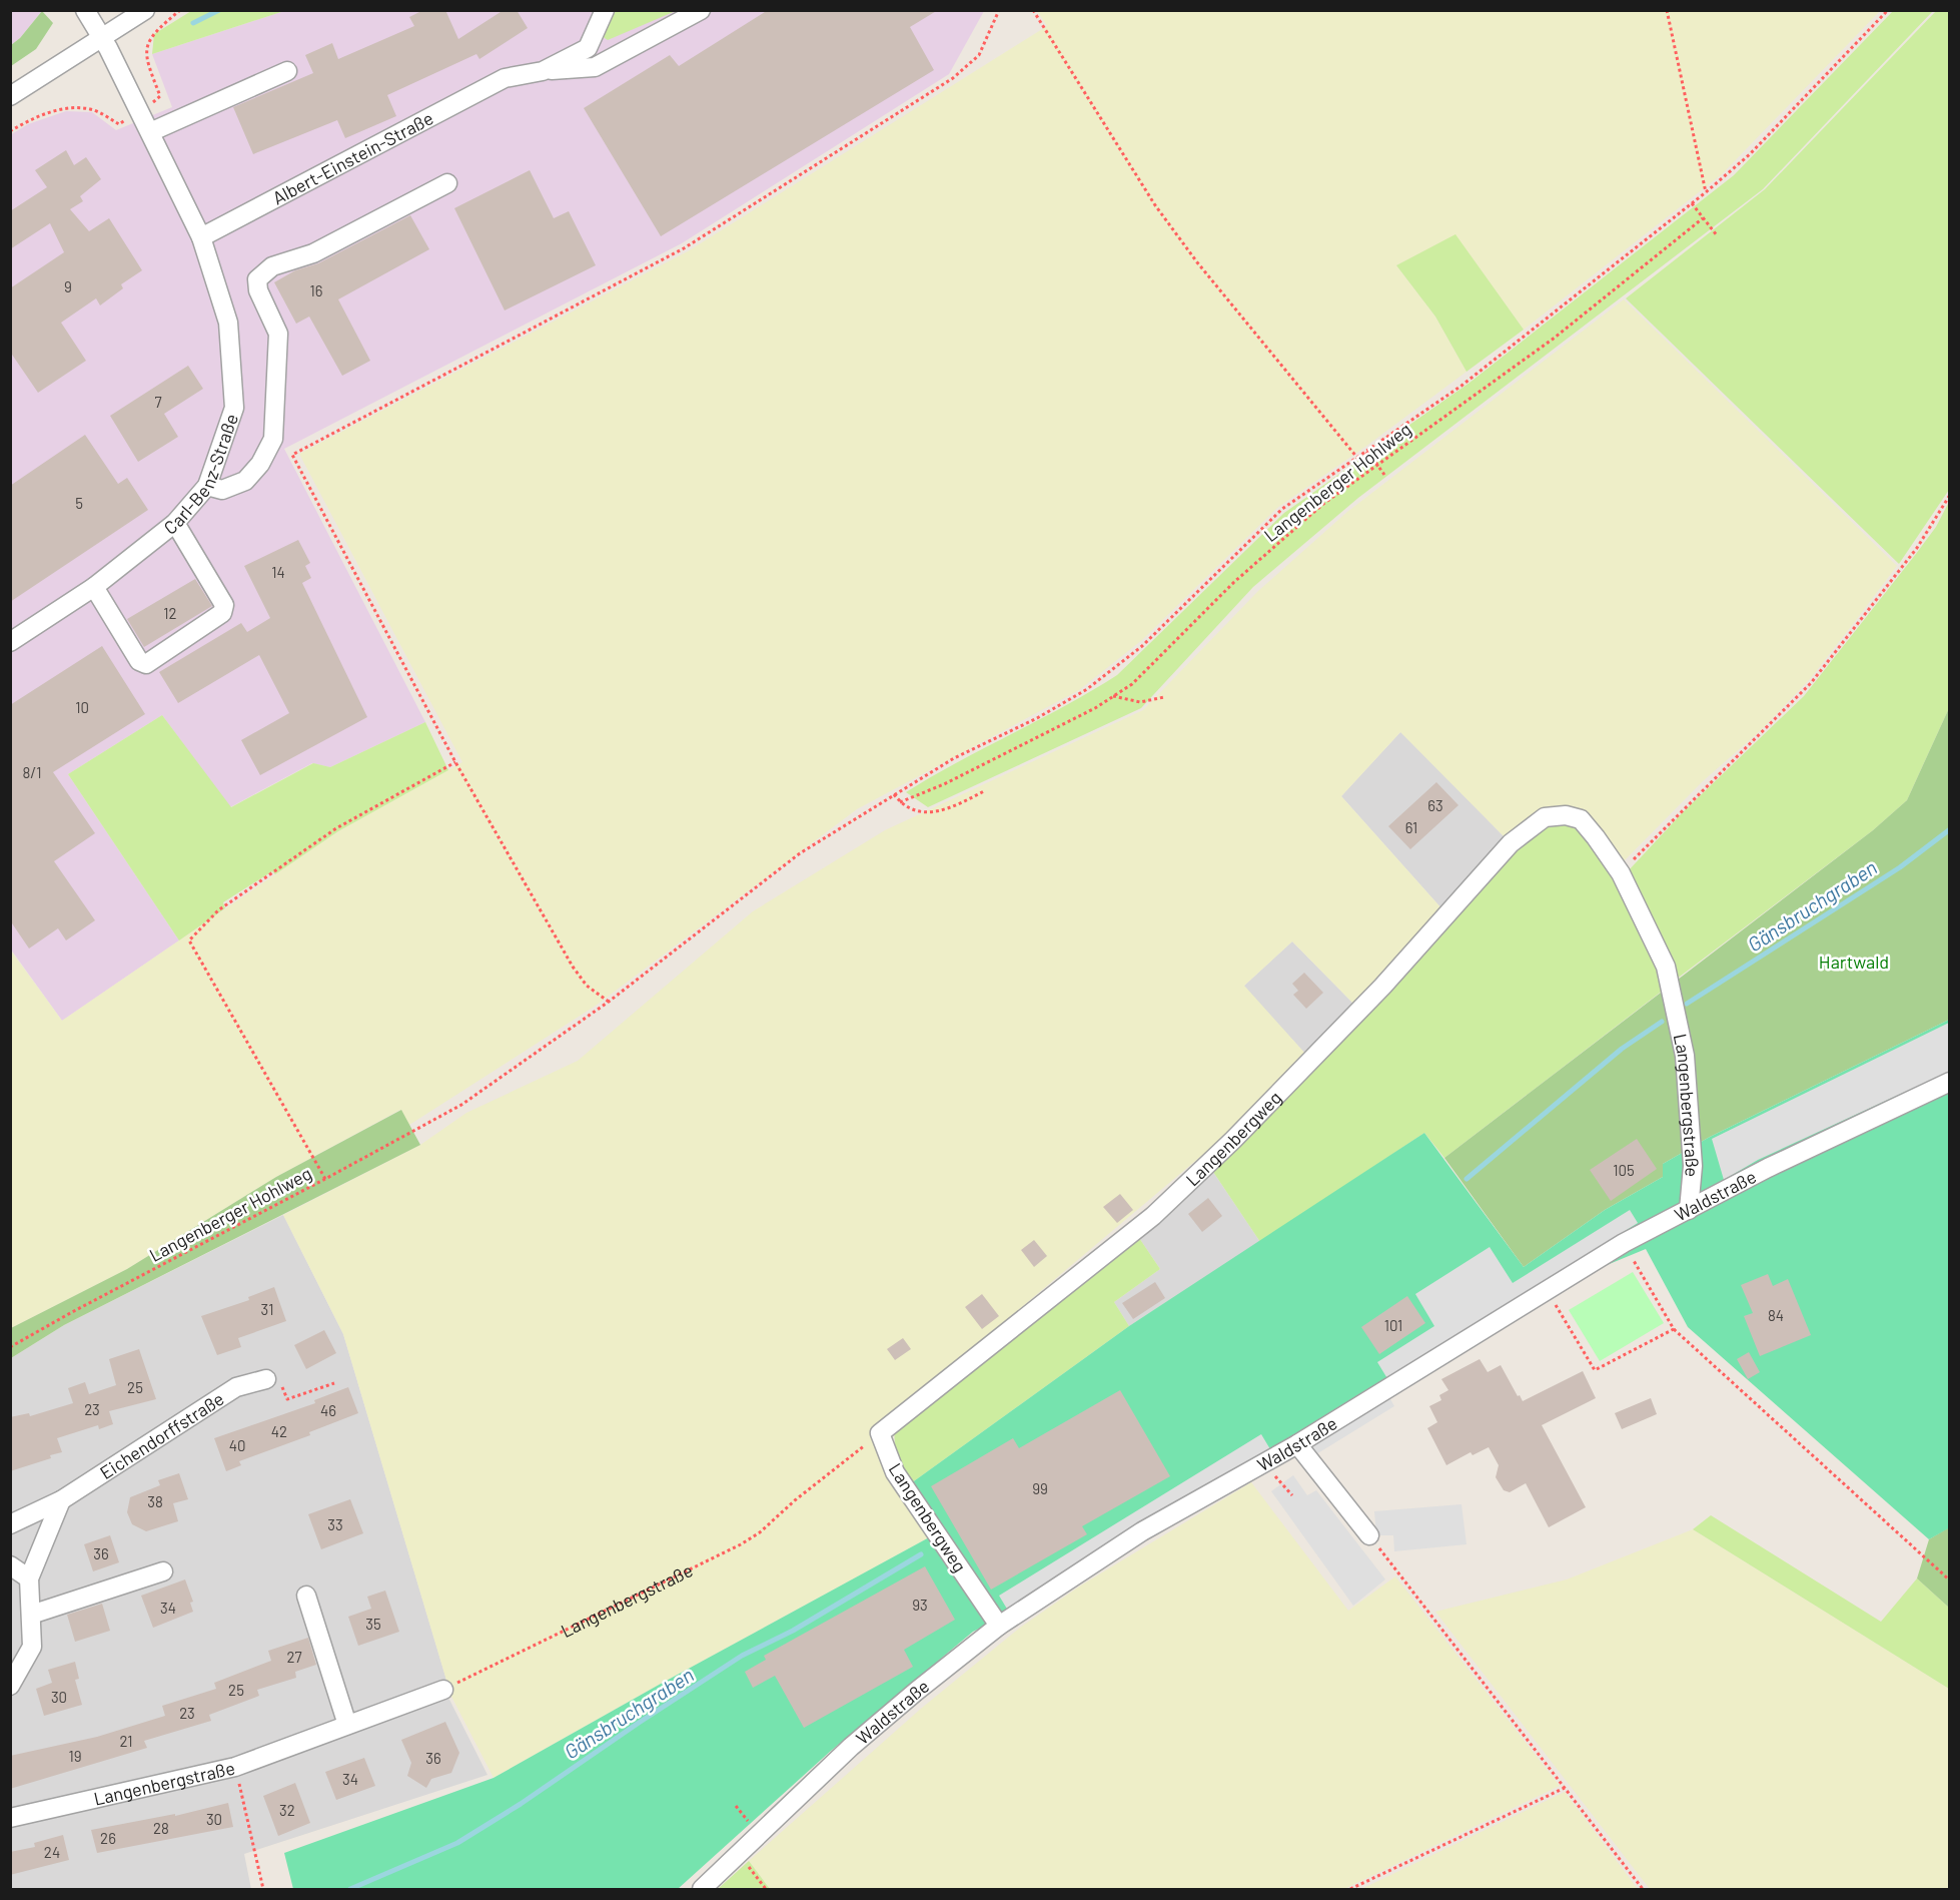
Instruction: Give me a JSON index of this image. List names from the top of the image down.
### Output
{
  "streets": {
    "street": [
      "Albert-Einstein-Straße",
      "Carl-Benz-Straße",
      "Langenbergstraße",
      "Langenbergweg",
      "Waldstraße",
      "Eichendorffstraße"
    ],
    "path": ["Langenberger Hohlweg"]
  },
  "crossings": [
    ["Albert-Einstein-Straße", "Carl-Benz-Straße"],
    ["Langenbergstraße", "Langenbergweg"],
    ["Langenbergstraße", "Waldstraße"],
    ["Langenbergweg", "Waldstraße"]
  ],
  "water": ["Gänsbruchgraben"],
  "parks": ["Hartwald"],
  "house_numbers": [
    "9",
    "16",
    "7",
    "5",
    "14",
    "12",
    "10",
    "8/1",
    "63",
    "61",
    "105",
    "31",
    "84",
    "101",
    "25",
    "23",
    "46",
    "42",
    "40",
    "99",
    "38",
    "33",
    "36",
    "93",
    "34",
    "35",
    "27",
    "25",
    "30",
    "23",
    "21",
    "19",
    "36",
    "34",
    "32",
    "30",
    "28",
    "26",
    "24"
  ]
}
